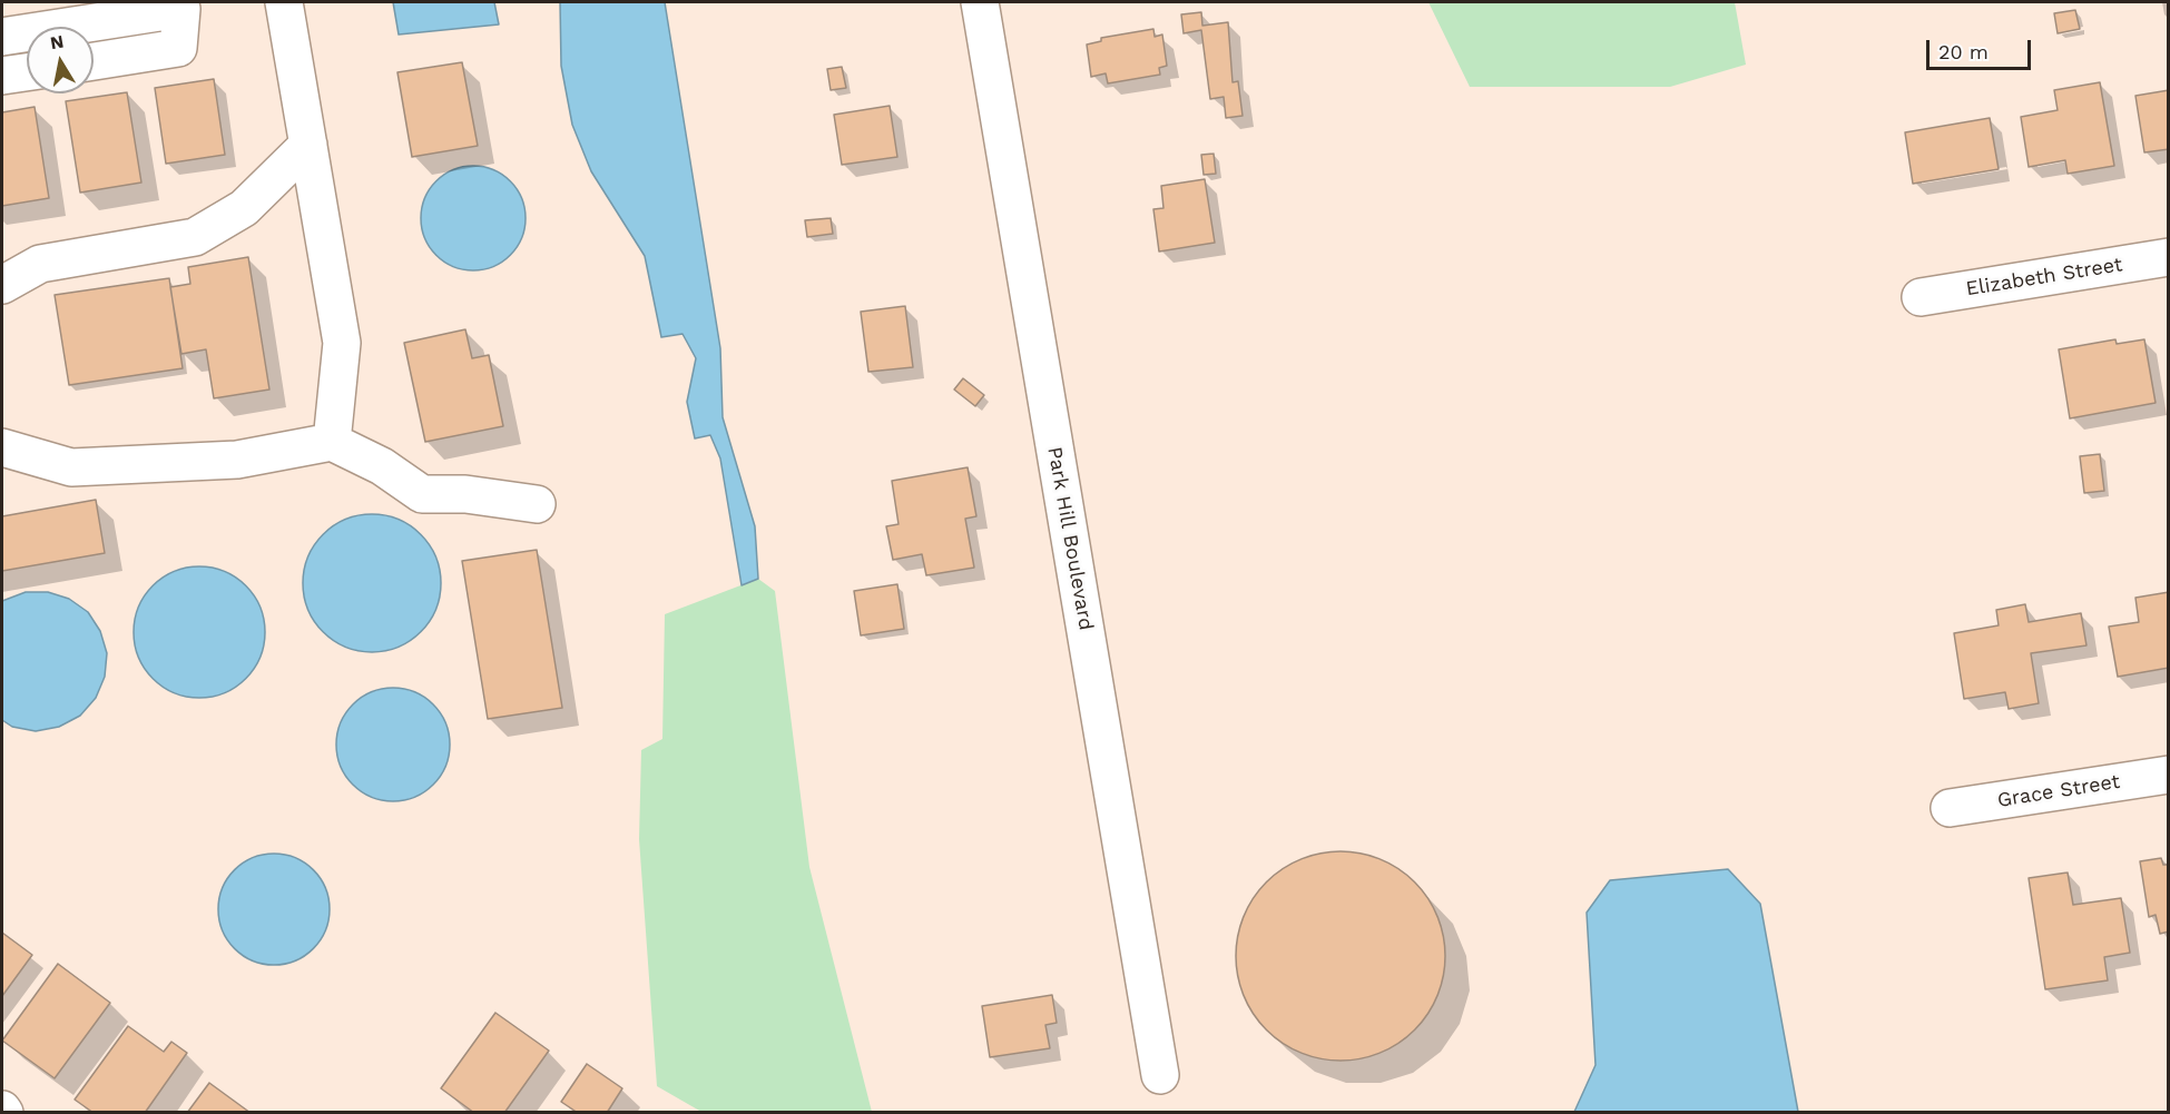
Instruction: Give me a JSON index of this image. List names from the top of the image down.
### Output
{
  "streets": {
    "street": ["Elizabeth Street", "Park Hill Boulevard", "Grace Street"]
  },
  "scale_bar": "20 m",
  "north": "top"
}
